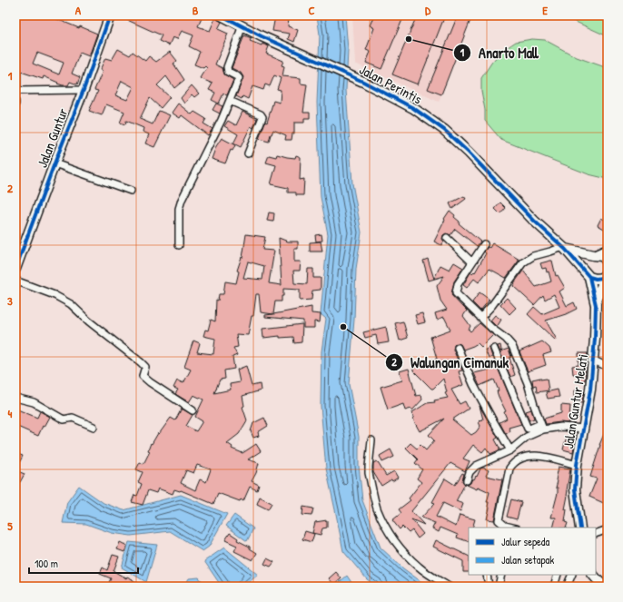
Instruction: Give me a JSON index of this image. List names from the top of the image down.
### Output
{
  "streets": {
    "street": ["Jalan Perintis", "Jalan Guntur", "Jalan Guntur Melati"]
  },
  "crossings": [
    ["Jalan Perintis", "Jalan Guntur Melati"]
  ],
  "places": ["Anarto Mall", "Walungan Cimanuk"],
  "legend": ["Jalur sepeda", "Jalan setapak"],
  "scale_bar": "100 m",
  "grid": {
    "columns": [
      "A",
      "B",
      "C",
      "D",
      "E"
    ],
    "rows": [
      "1",
      "2",
      "3",
      "4",
      "5"
    ]
  }
}
